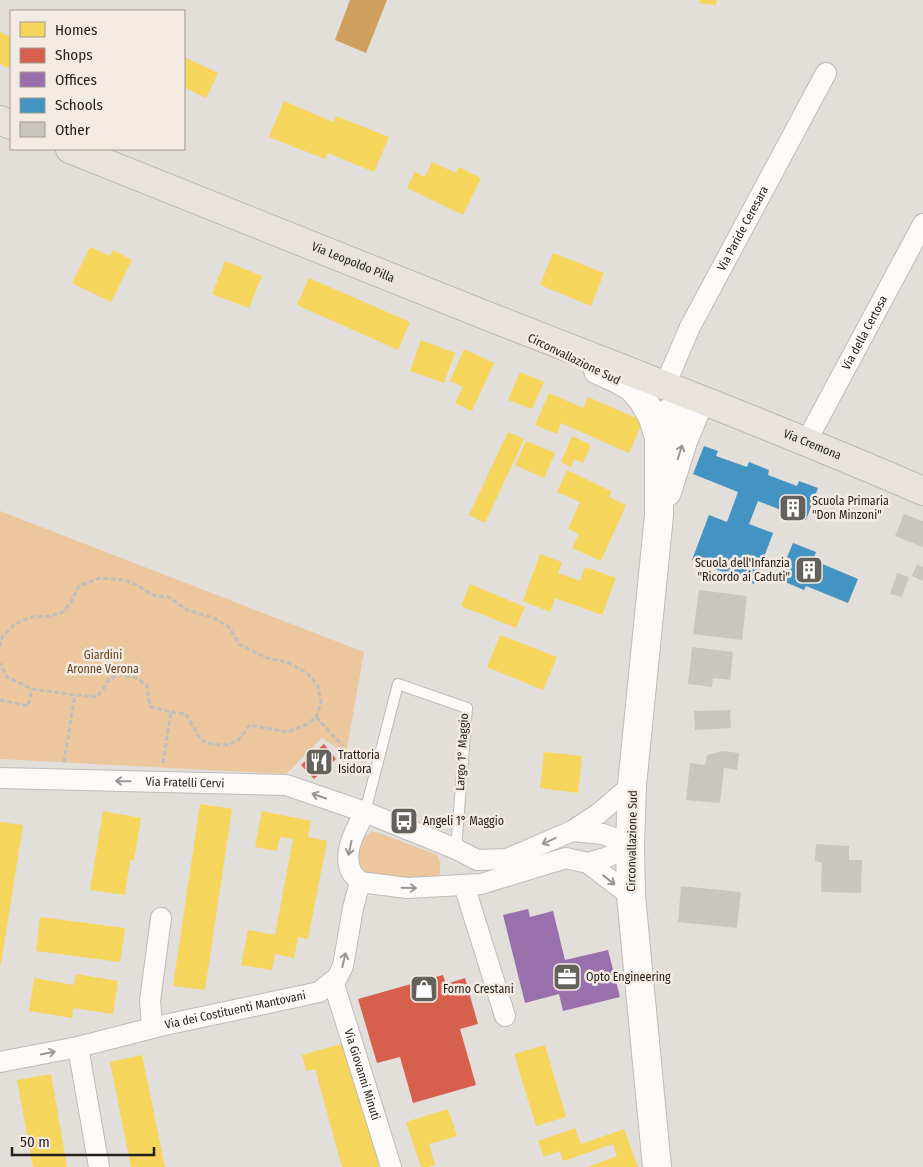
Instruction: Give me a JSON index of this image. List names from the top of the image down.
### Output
{
  "streets": {
    "main road": ["Via Leopoldo Pilla", "Circonvallazione Sud", "Via Cremona"],
    "street": [
      "Via Paride Ceresara",
      "Via della Certosa",
      "Largo 1° Maggio",
      "Via Fratelli Cervi",
      "Via dei Costituenti Mantovani",
      "Via Giovanni Minuti"
    ]
  },
  "crossings": [
    ["Via Paride Ceresara", "Via Leopoldo Pilla"],
    ["Via Paride Ceresara", "Via Cremona"],
    ["Via Leopoldo Pilla", "Circonvallazione Sud"],
    ["Via Leopoldo Pilla", "Via Cremona"],
    ["Via della Certosa", "Via Cremona"],
    ["Circonvallazione Sud", "Via Cremona"],
    ["Largo 1° Maggio", "Via Fratelli Cervi"],
    ["Largo 1° Maggio", "Via dei Costituenti Mantovani"],
    ["Via dei Costituenti Mantovani", "Via Giovanni Minuti"]
  ],
  "one_way": ["Via Fratelli Cervi"],
  "parks": ["Giardini Aronne Verona"],
  "places": {
    "building": ["Scuola Primaria \"Don Minzoni\"", "Scuola dell'Infanzia \"Ricordo ai Caduti\""],
    "restaurant": ["Trattoria Isidora"],
    "bus stop": ["Angeli 1° Maggio"],
    "office": ["Opto Engineering"],
    "shop": ["Forno Crestani"]
  },
  "legend": [
    "Homes",
    "Shops",
    "Offices",
    "Schools",
    "Other"
  ],
  "scale_bar": "50 m"
}
